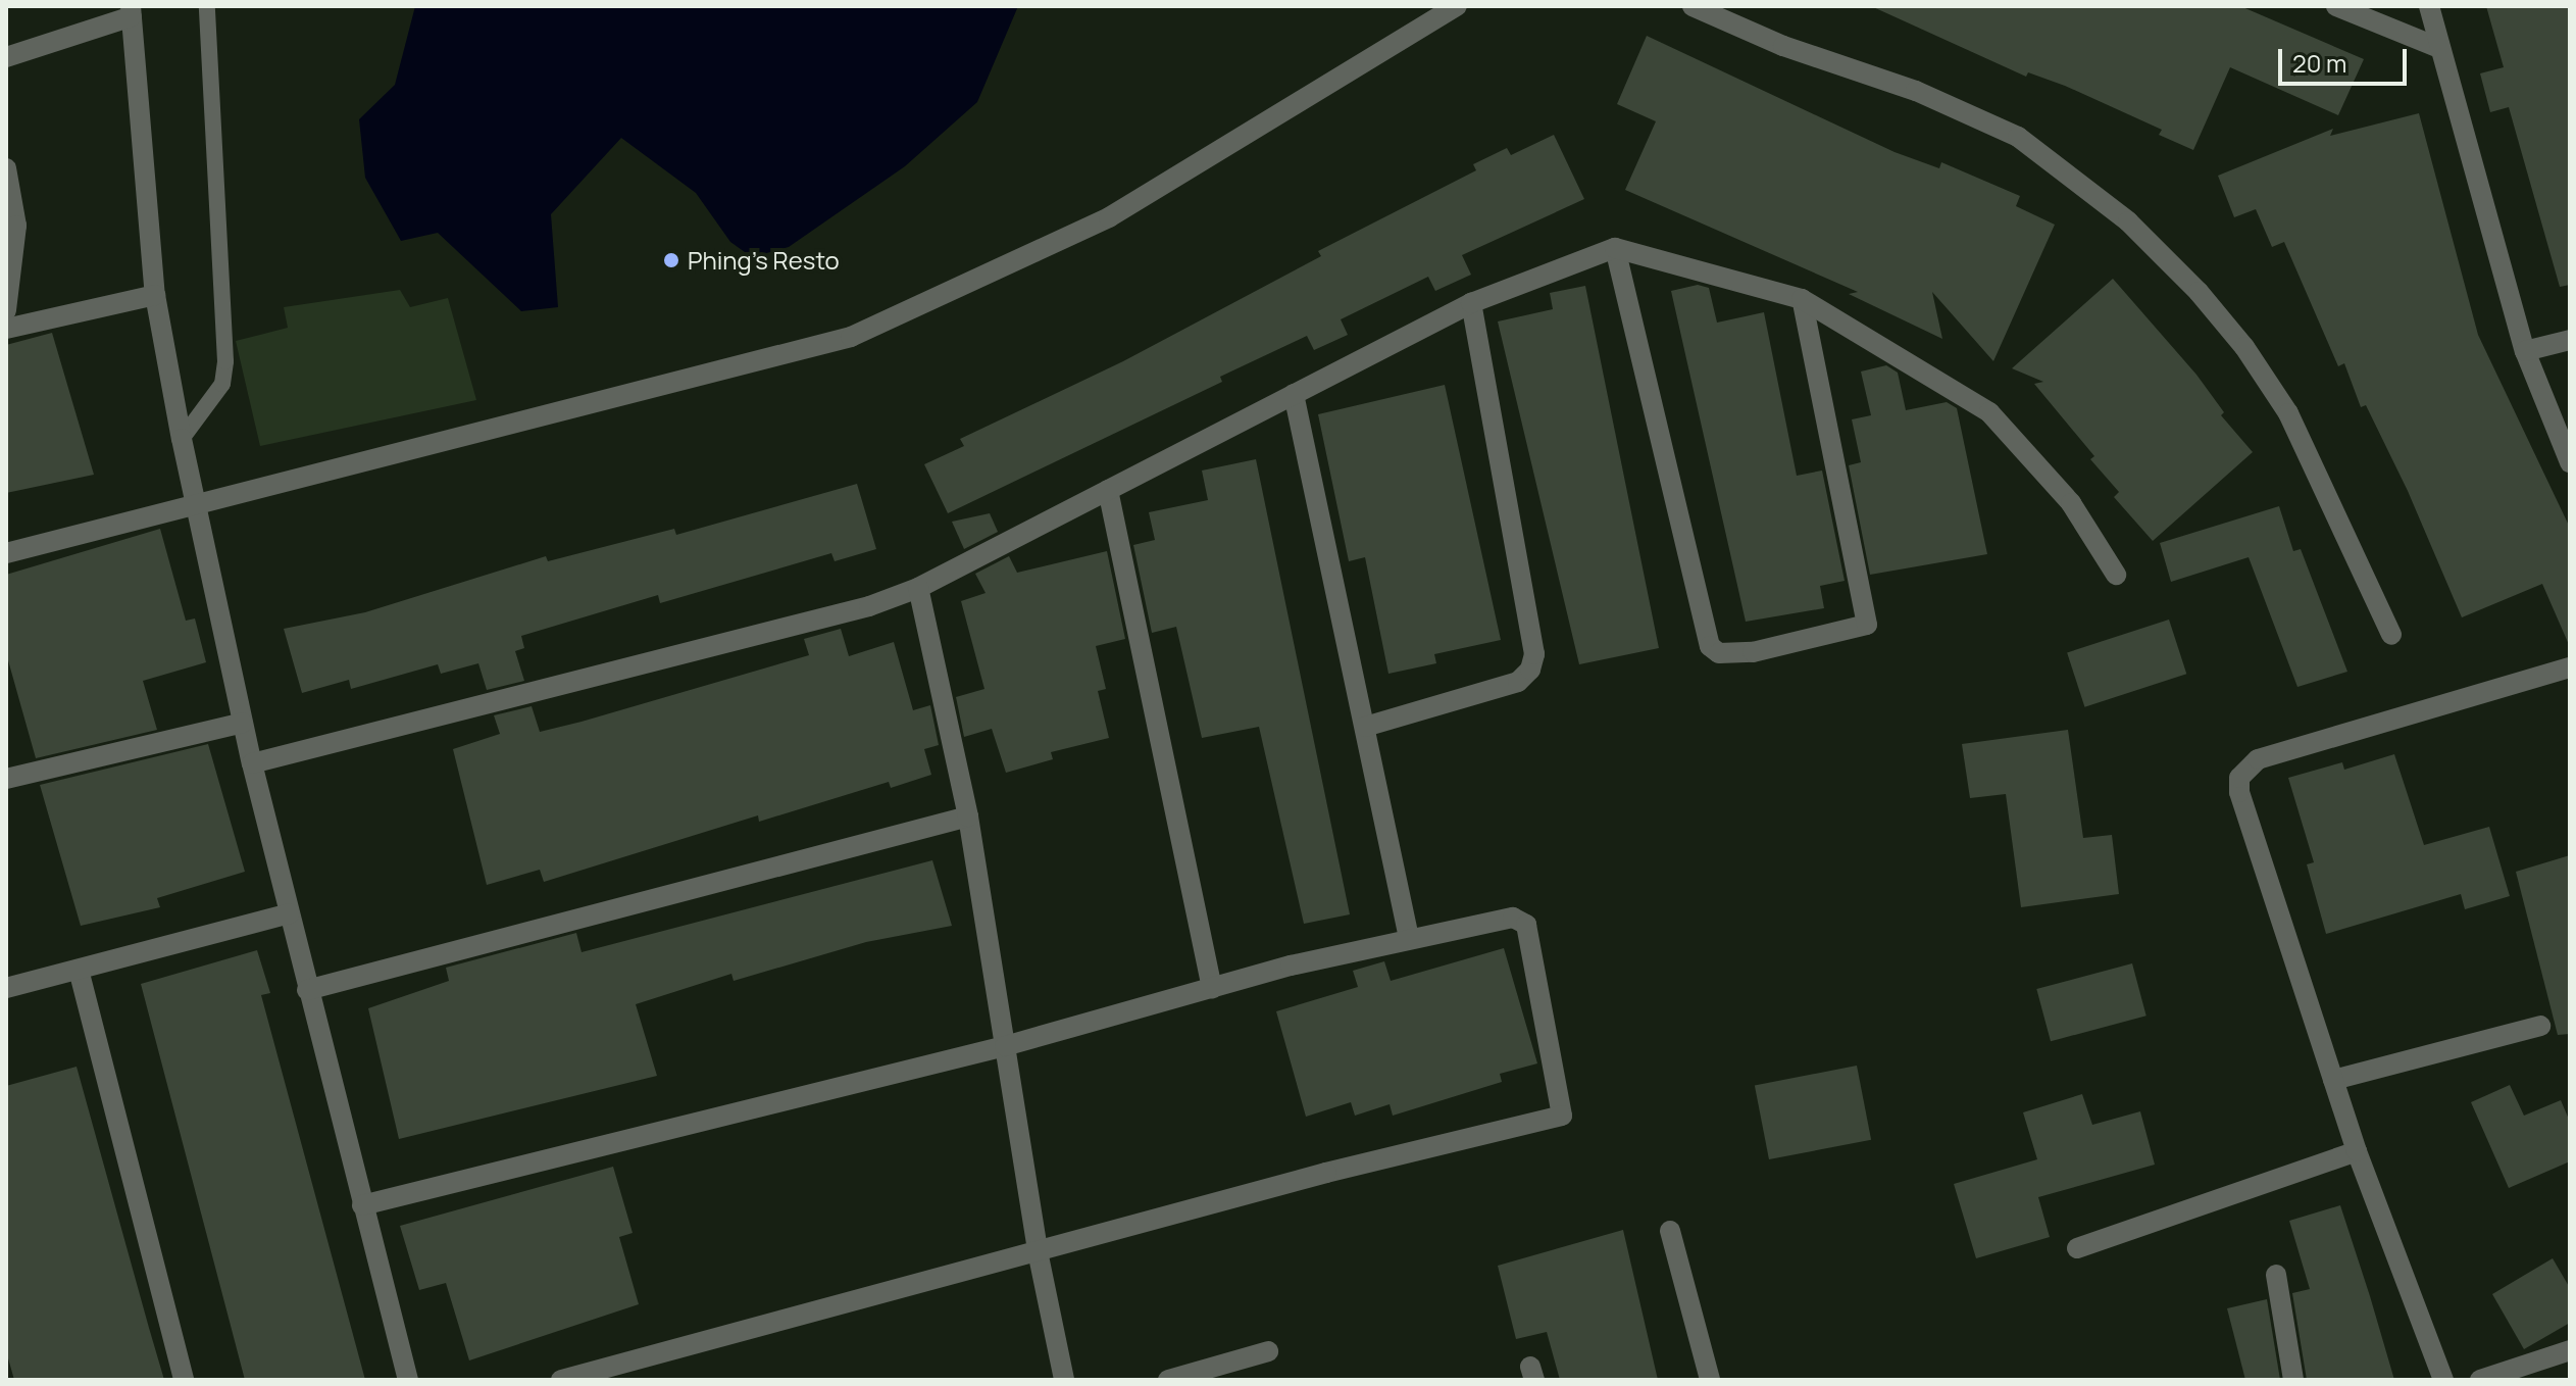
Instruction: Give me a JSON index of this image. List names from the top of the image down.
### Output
{
  "places": ["Phing's Resto"],
  "scale_bar": "20 m"
}
